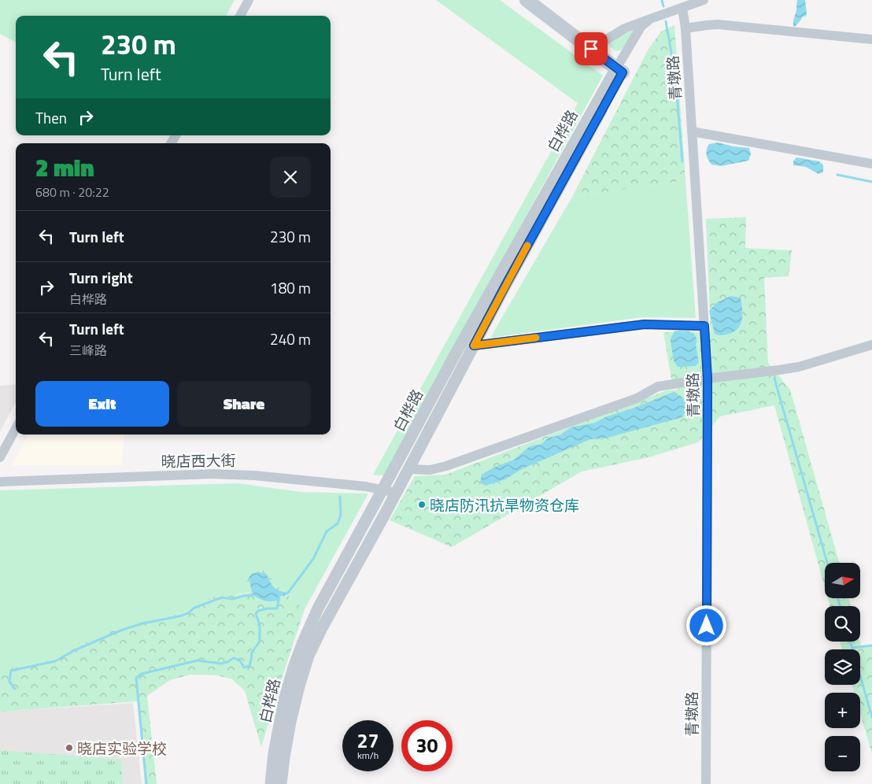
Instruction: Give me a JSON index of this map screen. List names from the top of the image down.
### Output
{
  "streets": {
    "street": ["青墩路", "白桦路", "晓店西大街"]
  },
  "crossings": [
    ["白桦路", "晓店西大街"]
  ],
  "places": ["晓店防汛抗旱物资仓库", "晓店实验学校"],
  "north": "right",
  "page": {
    "turn": ["230 m", "Turn left"],
    "then": "Then",
    "heading": ["2 min", "680 m · 20:22"],
    "list": [
      {
        "name": "Turn left",
        "value": "230 m"
      },
      {
        "name": "Turn right",
        "note": "白桦路",
        "value": "180 m"
      },
      {
        "name": "Turn left",
        "note": "三峰路",
        "value": "240 m"
      }
    ],
    "buttons": ["Exit", "Share"],
    "map_buttons": ["+", "−"],
    "speed": "27 km/h",
    "limit": "30"
  }
}
